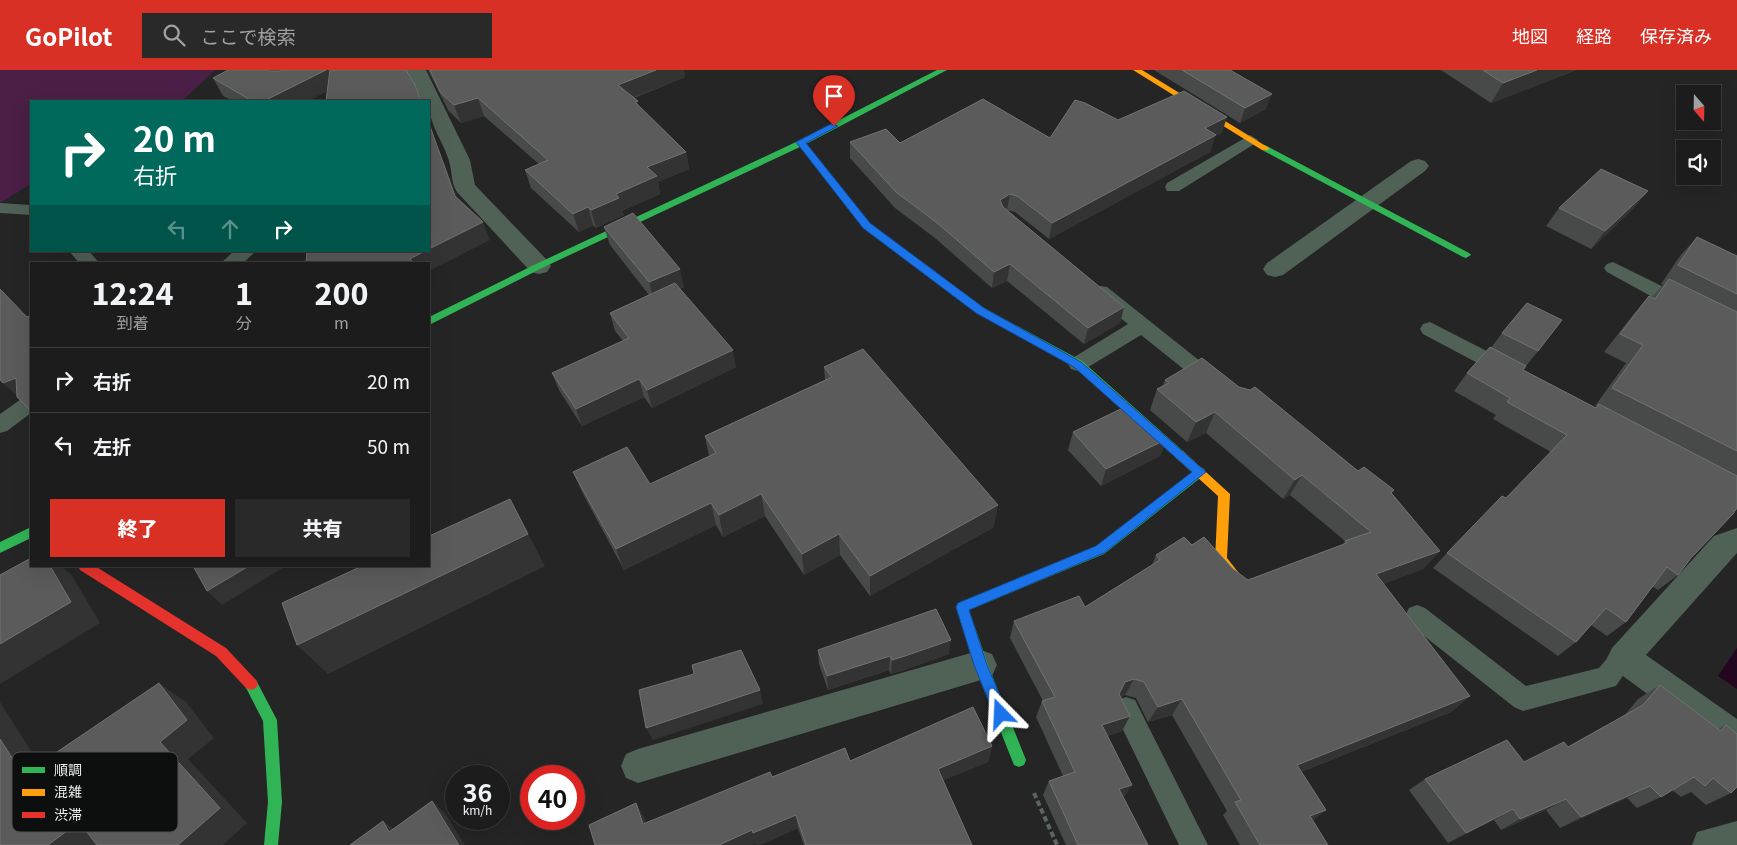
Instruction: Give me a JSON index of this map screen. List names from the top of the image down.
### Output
{
  "legend": ["順調", "混雑", "渋滞"],
  "north": "bottom",
  "page": {
    "header": "GoPilot",
    "search": "ここで検索",
    "nav": ["地図", "経路", "保存済み"],
    "turn": ["20 m", "右折"],
    "eta": [
      "12:24",
      "到着",
      "1",
      "分",
      "200",
      "m"
    ],
    "list": [
      {
        "name": "右折",
        "value": "20 m"
      },
      {
        "name": "左折",
        "value": "50 m"
      }
    ],
    "buttons": ["終了", "共有"],
    "speed": "36 km/h",
    "limit": "40"
  }
}
